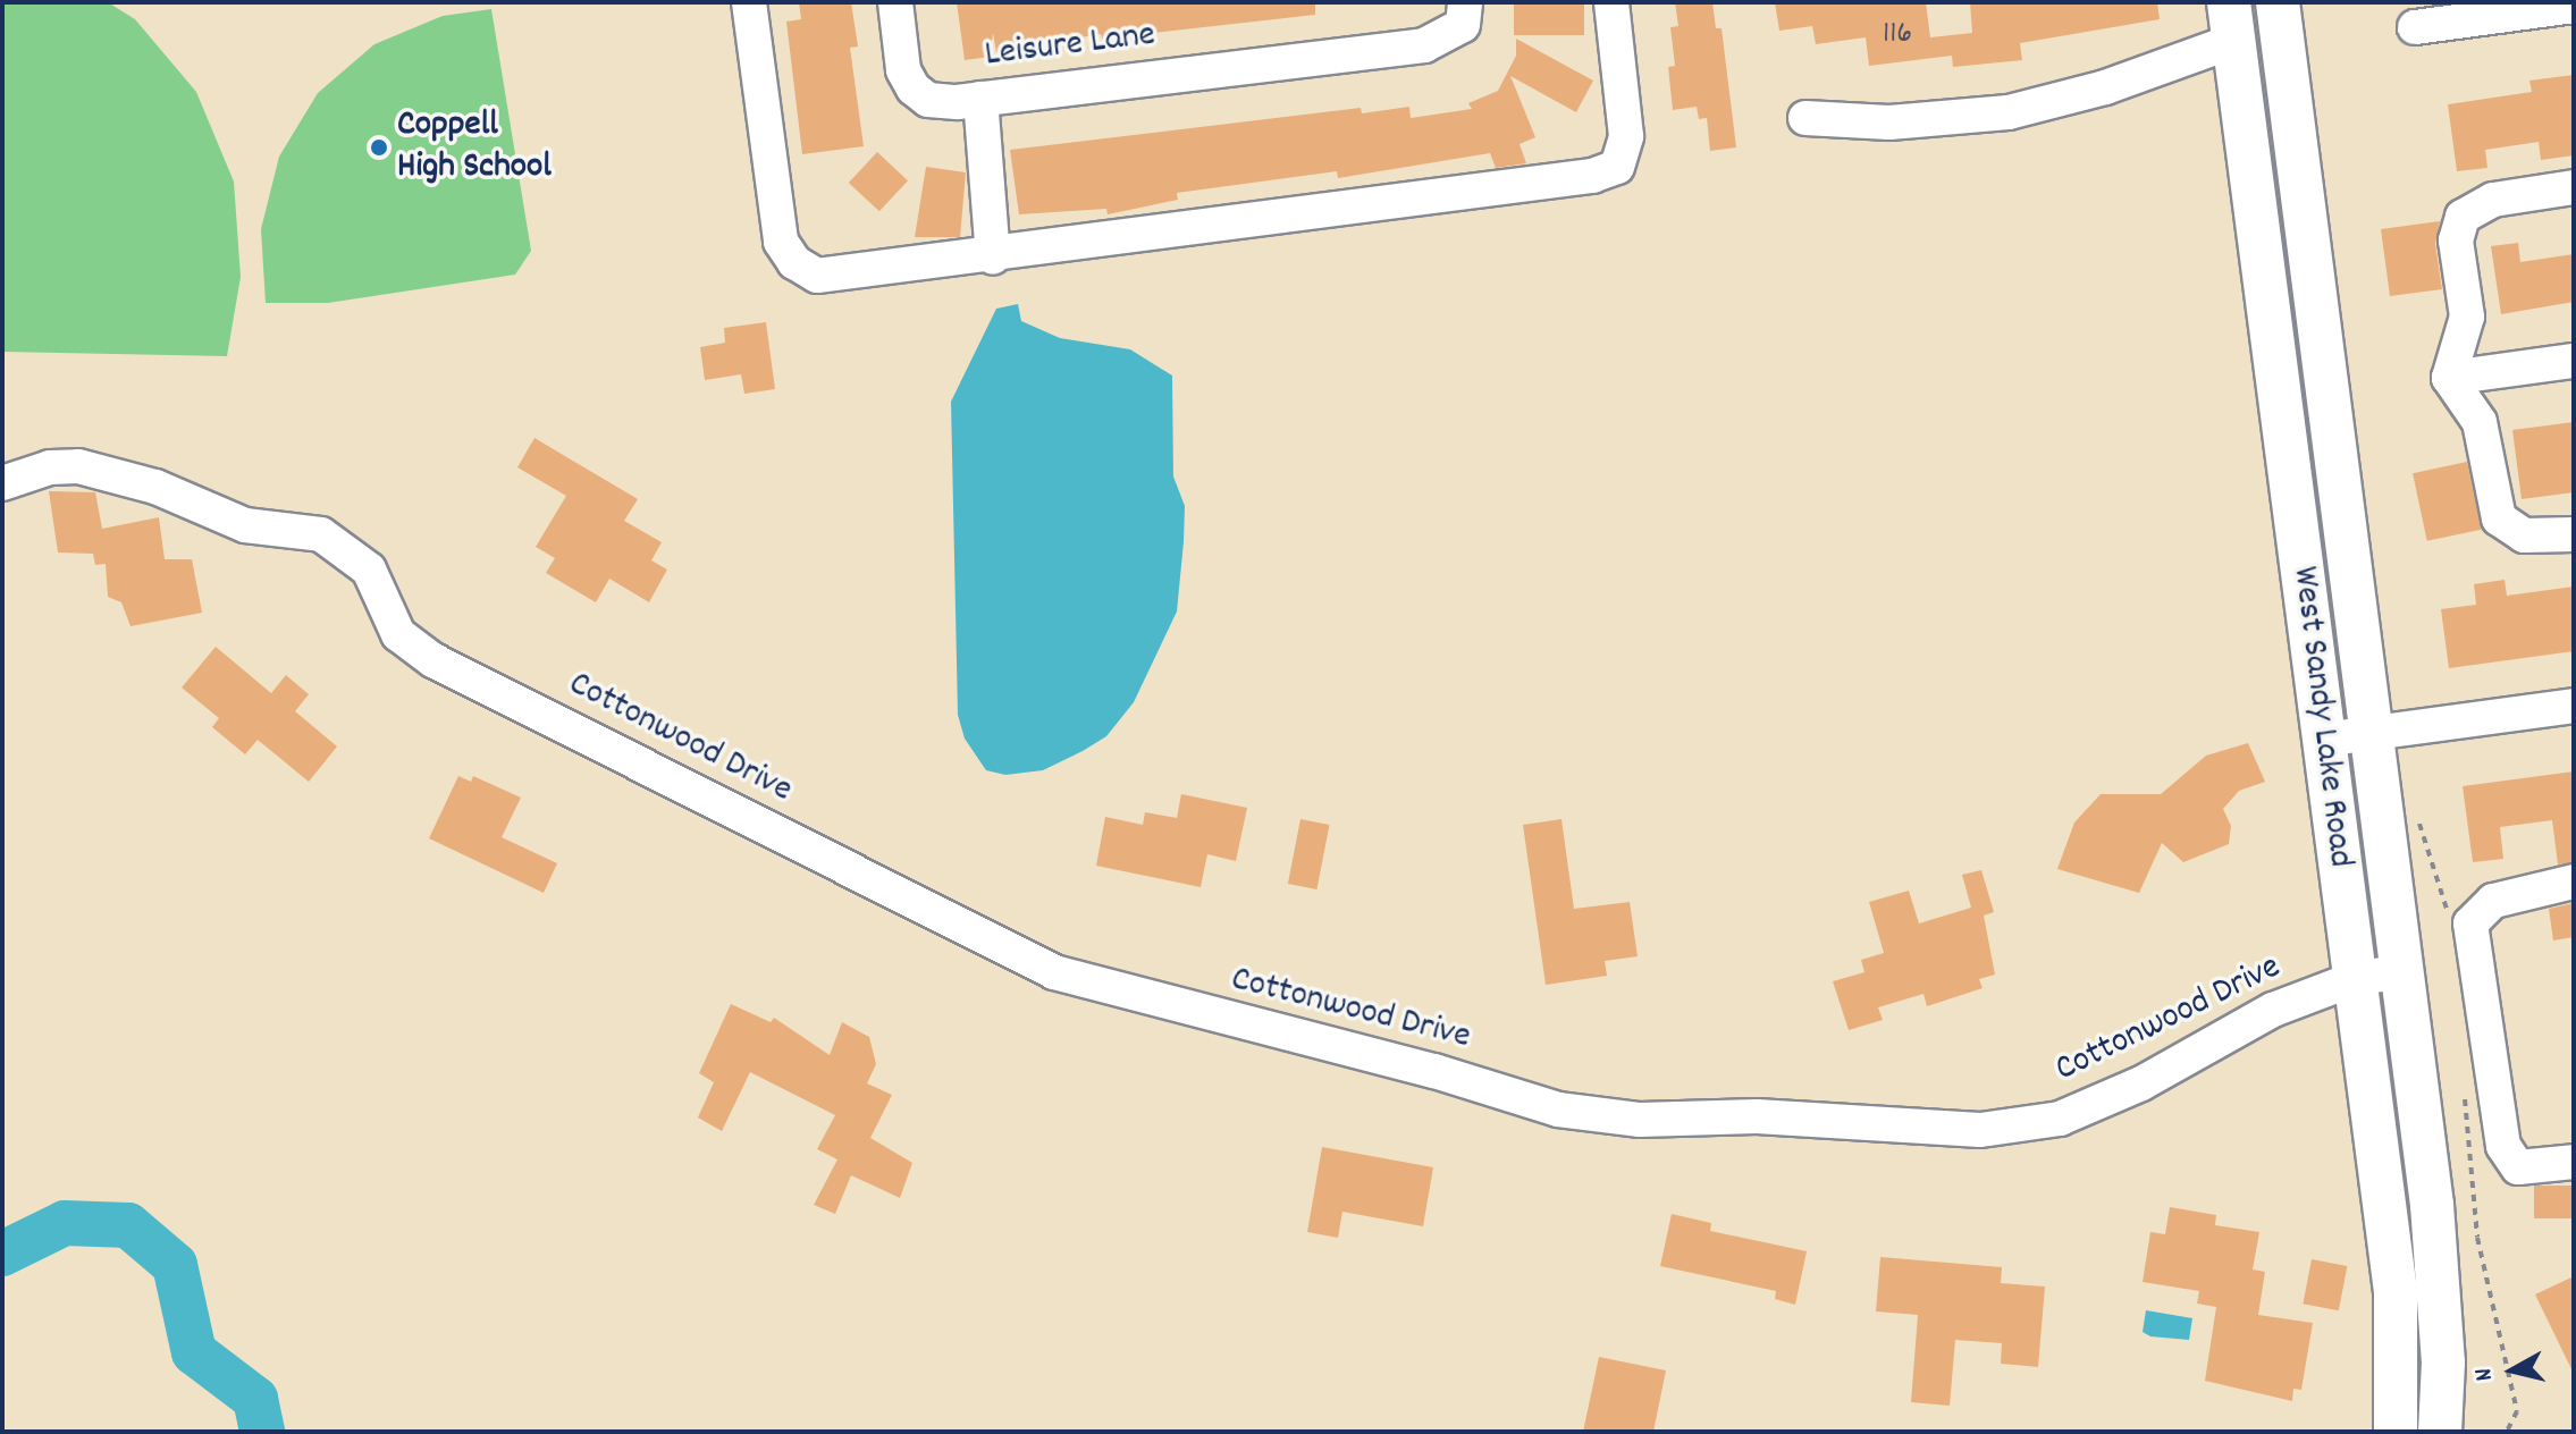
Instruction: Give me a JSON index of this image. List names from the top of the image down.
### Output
{
  "streets": {
    "main road": ["West Sandy Lake Road"],
    "street": ["Leisure Lane", "Cottonwood Drive"]
  },
  "crossings": [
    ["West Sandy Lake Road", "Cottonwood Drive"]
  ],
  "places": ["Coppell High School"],
  "house_numbers": ["116"],
  "north": "left"
}
